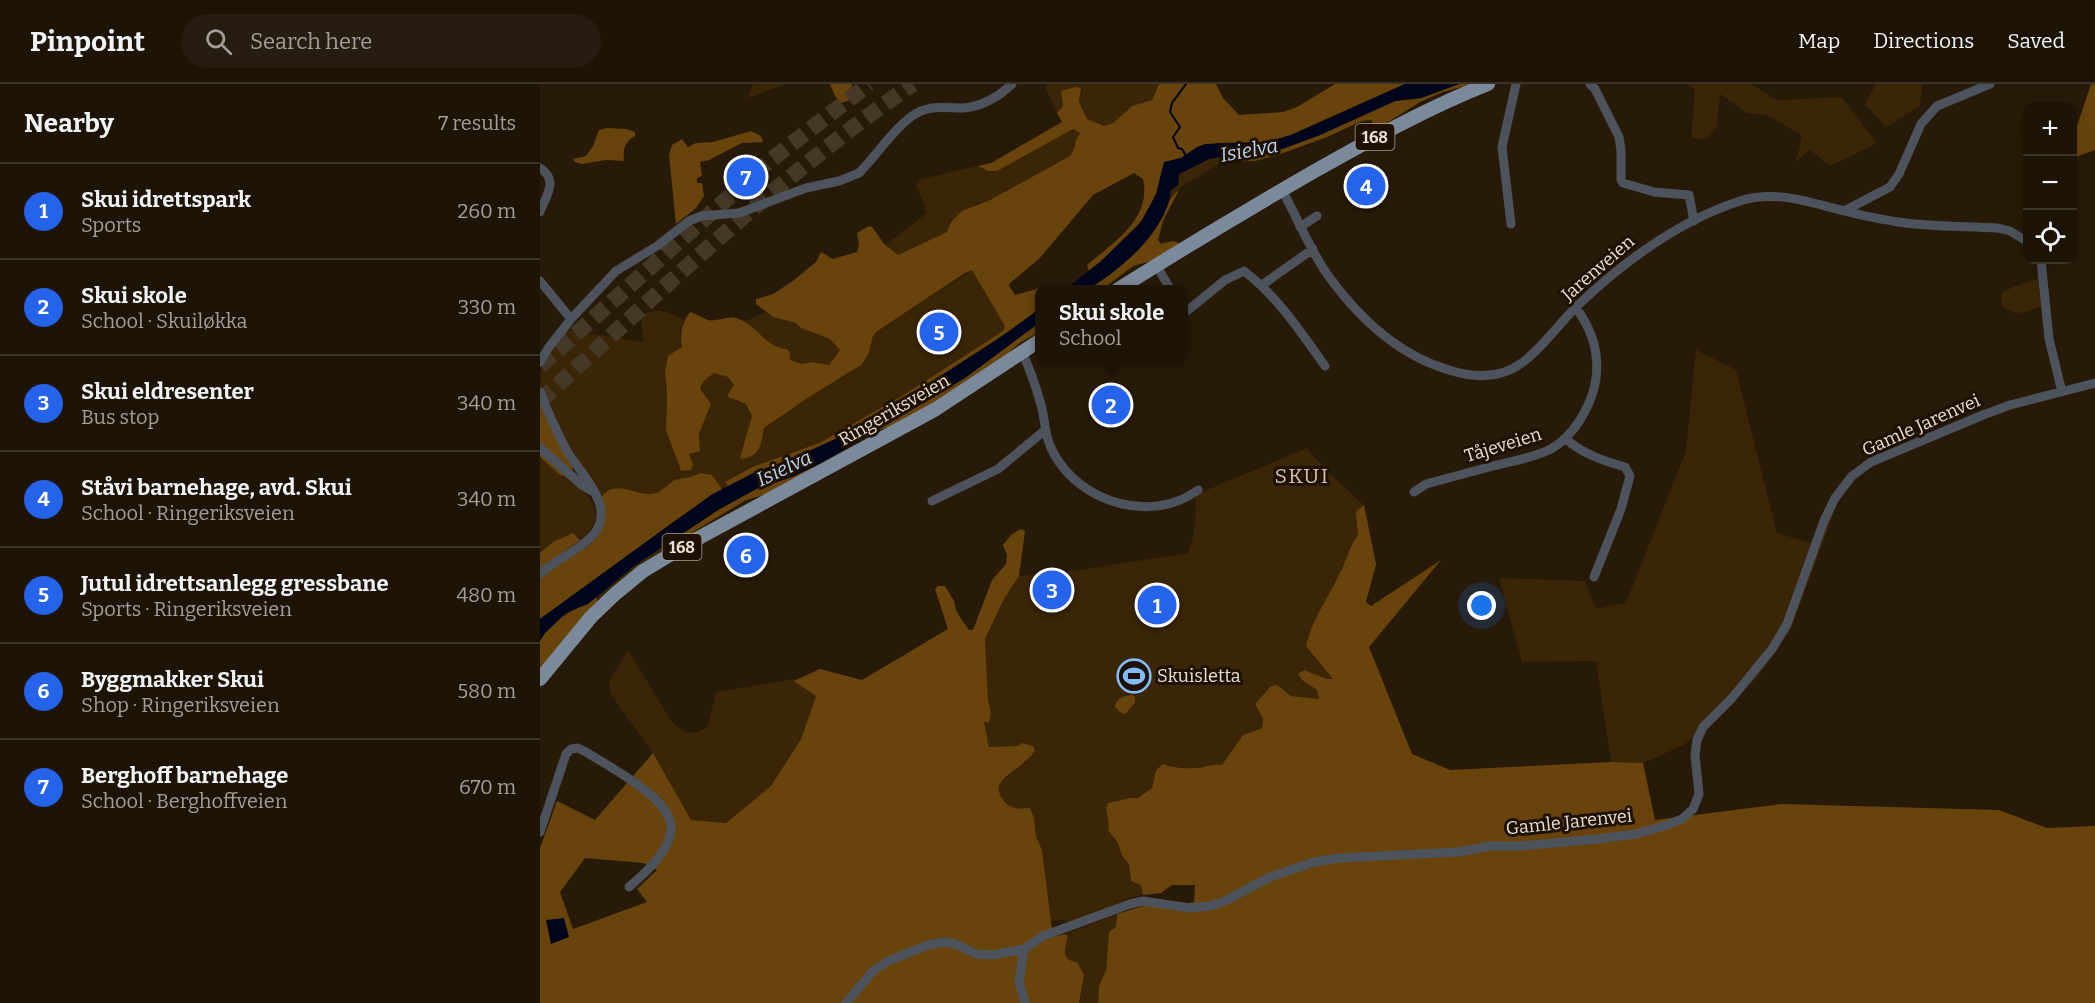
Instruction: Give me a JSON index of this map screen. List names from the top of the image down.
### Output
{
  "streets": {
    "main road": ["168", "Ringeriksveien"],
    "street": ["Jarenveien", "Gamle Jarenvei", "Tåjeveien"]
  },
  "crossings": [
    ["168", "Jarenveien"],
    ["Jarenveien", "Tåjeveien"]
  ],
  "districts": ["SKUI"],
  "water": ["Isielva"],
  "places": {
    "sports": ["Skuisletta"]
  },
  "page": {
    "header": "Pinpoint",
    "search": "Search here",
    "nav": ["Map", "Directions", "Saved"],
    "heading": ["Nearby", "7 results"],
    "map_buttons": ["+", "−"],
    "pins": [
      "7",
      "4",
      "5",
      "2",
      "6",
      "3",
      "1"
    ],
    "list": [
      {
        "mark": "1",
        "name": "Skui idrettspark",
        "note": "Sports",
        "value": "260 m"
      },
      {
        "mark": "2",
        "name": "Skui skole",
        "note": "School · Skuiløkka",
        "value": "330 m"
      },
      {
        "mark": "3",
        "name": "Skui eldresenter",
        "note": "Bus stop",
        "value": "340 m"
      },
      {
        "mark": "4",
        "name": "Ståvi barnehage, avd. Skui",
        "note": "School · Ringeriksveien",
        "value": "340 m"
      },
      {
        "mark": "5",
        "name": "Jutul idrettsanlegg gressbane",
        "note": "Sports · Ringeriksveien",
        "value": "480 m"
      },
      {
        "mark": "6",
        "name": "Byggmakker Skui",
        "note": "Shop · Ringeriksveien",
        "value": "580 m"
      },
      {
        "mark": "7",
        "name": "Berghoff barnehage",
        "note": "School · Berghoffveien",
        "value": "670 m"
      }
    ],
    "popup": ["Skui skole", "School"]
  }
}
